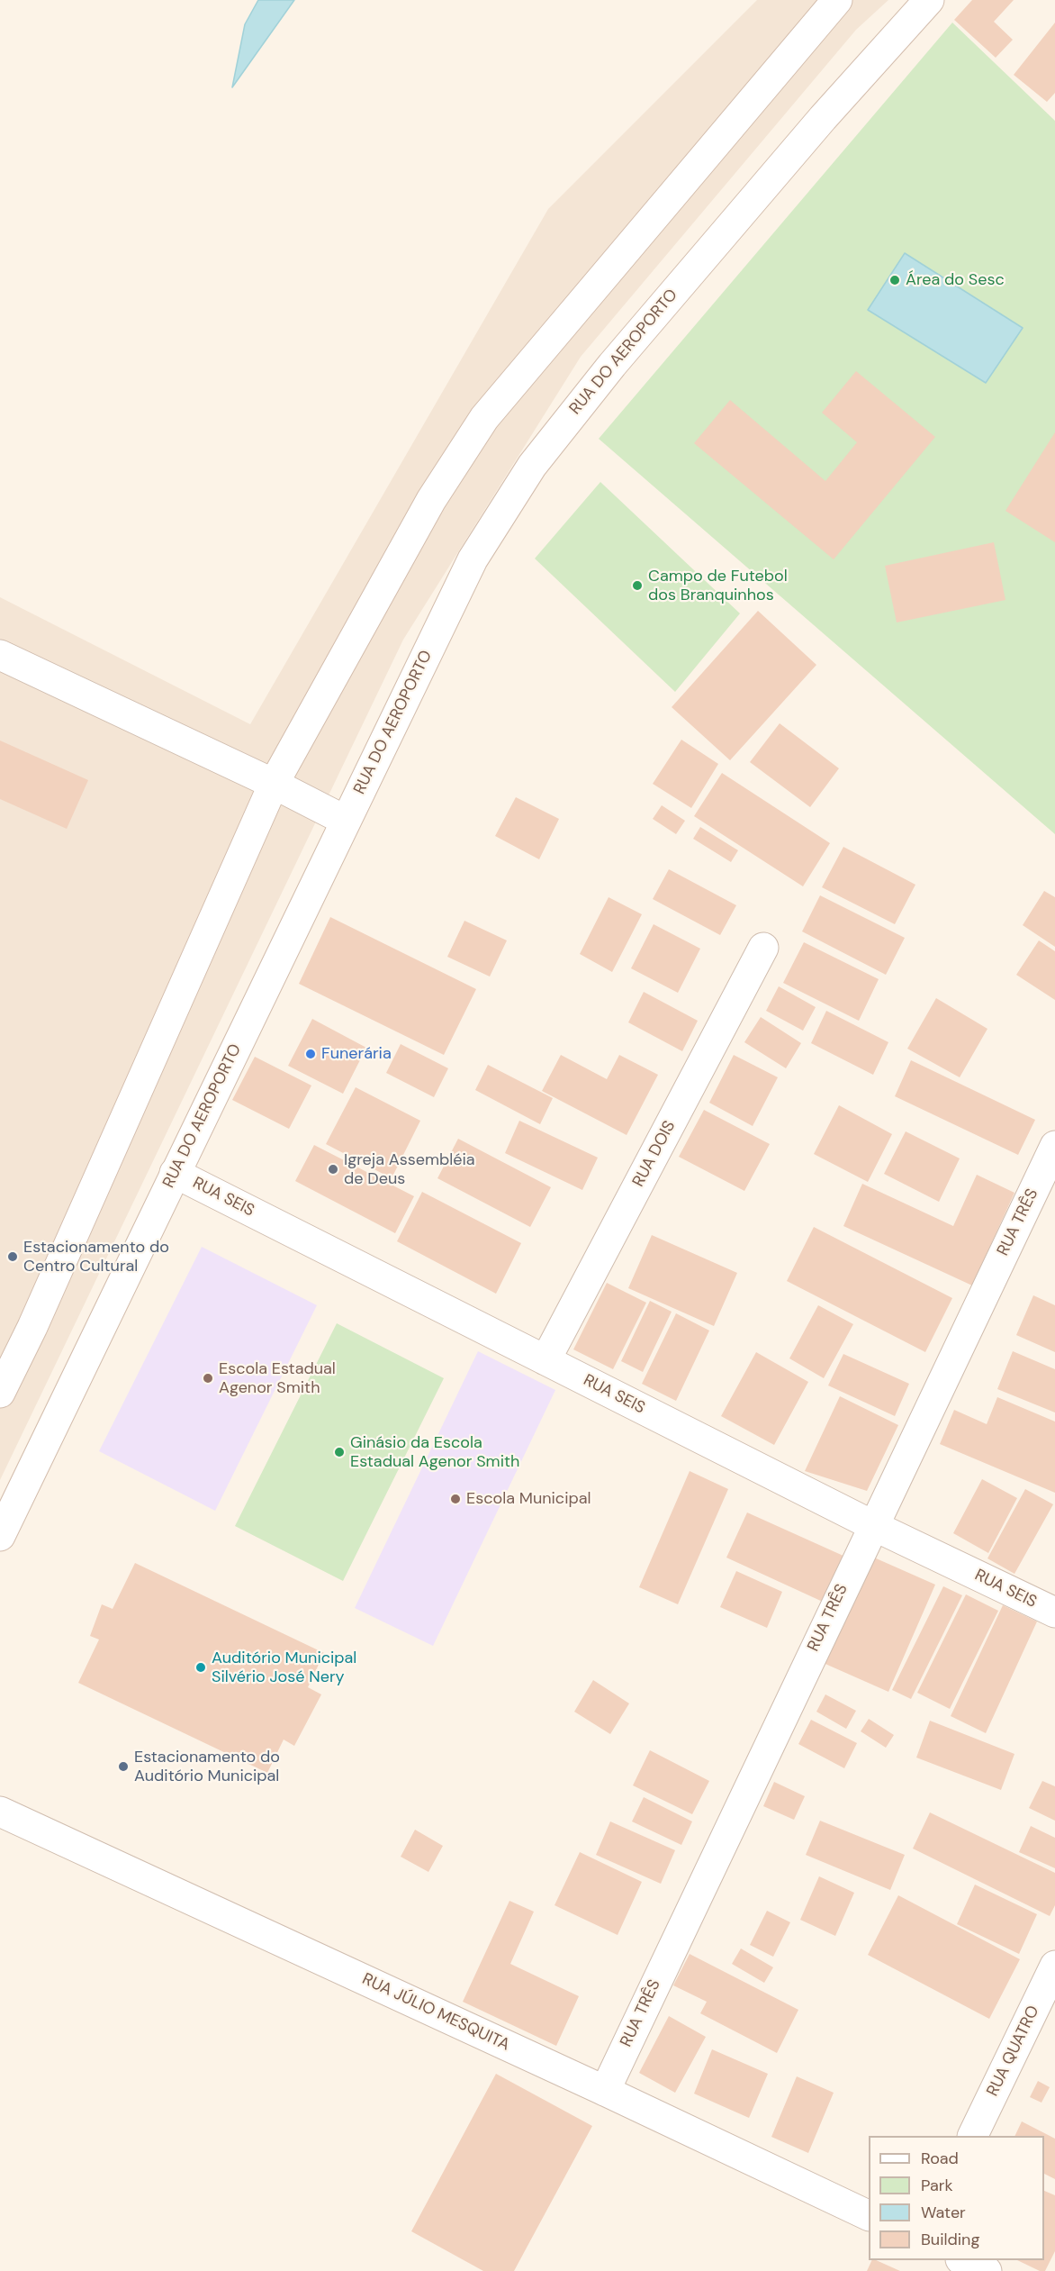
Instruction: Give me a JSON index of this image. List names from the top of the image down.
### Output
{
  "streets": {
    "street": [
      "RUA DO AEROPORTO",
      "RUA DOIS",
      "RUA SEIS",
      "RUA TRÊS",
      "RUA JÚLIO MESQUITA",
      "RUA QUATRO"
    ]
  },
  "crossings": [
    ["RUA DO AEROPORTO", "RUA SEIS"],
    ["RUA DOIS", "RUA SEIS"],
    ["RUA SEIS", "RUA TRÊS"],
    ["RUA TRÊS", "RUA JÚLIO MESQUITA"]
  ],
  "places": [
    "Área do Sesc",
    "Campo de Futebol dos Branquinhos",
    "Funerária",
    "Igreja Assembléia de Deus",
    "Estacionamento do Centro Cultural",
    "Escola Estadual Agenor Smith",
    "Ginásio da Escola Estadual Agenor Smith",
    "Escola Municipal",
    "Auditório Municipal Silvério José Nery",
    "Estacionamento do Auditório Municipal"
  ],
  "legend": [
    "Road",
    "Park",
    "Water",
    "Building"
  ]
}
